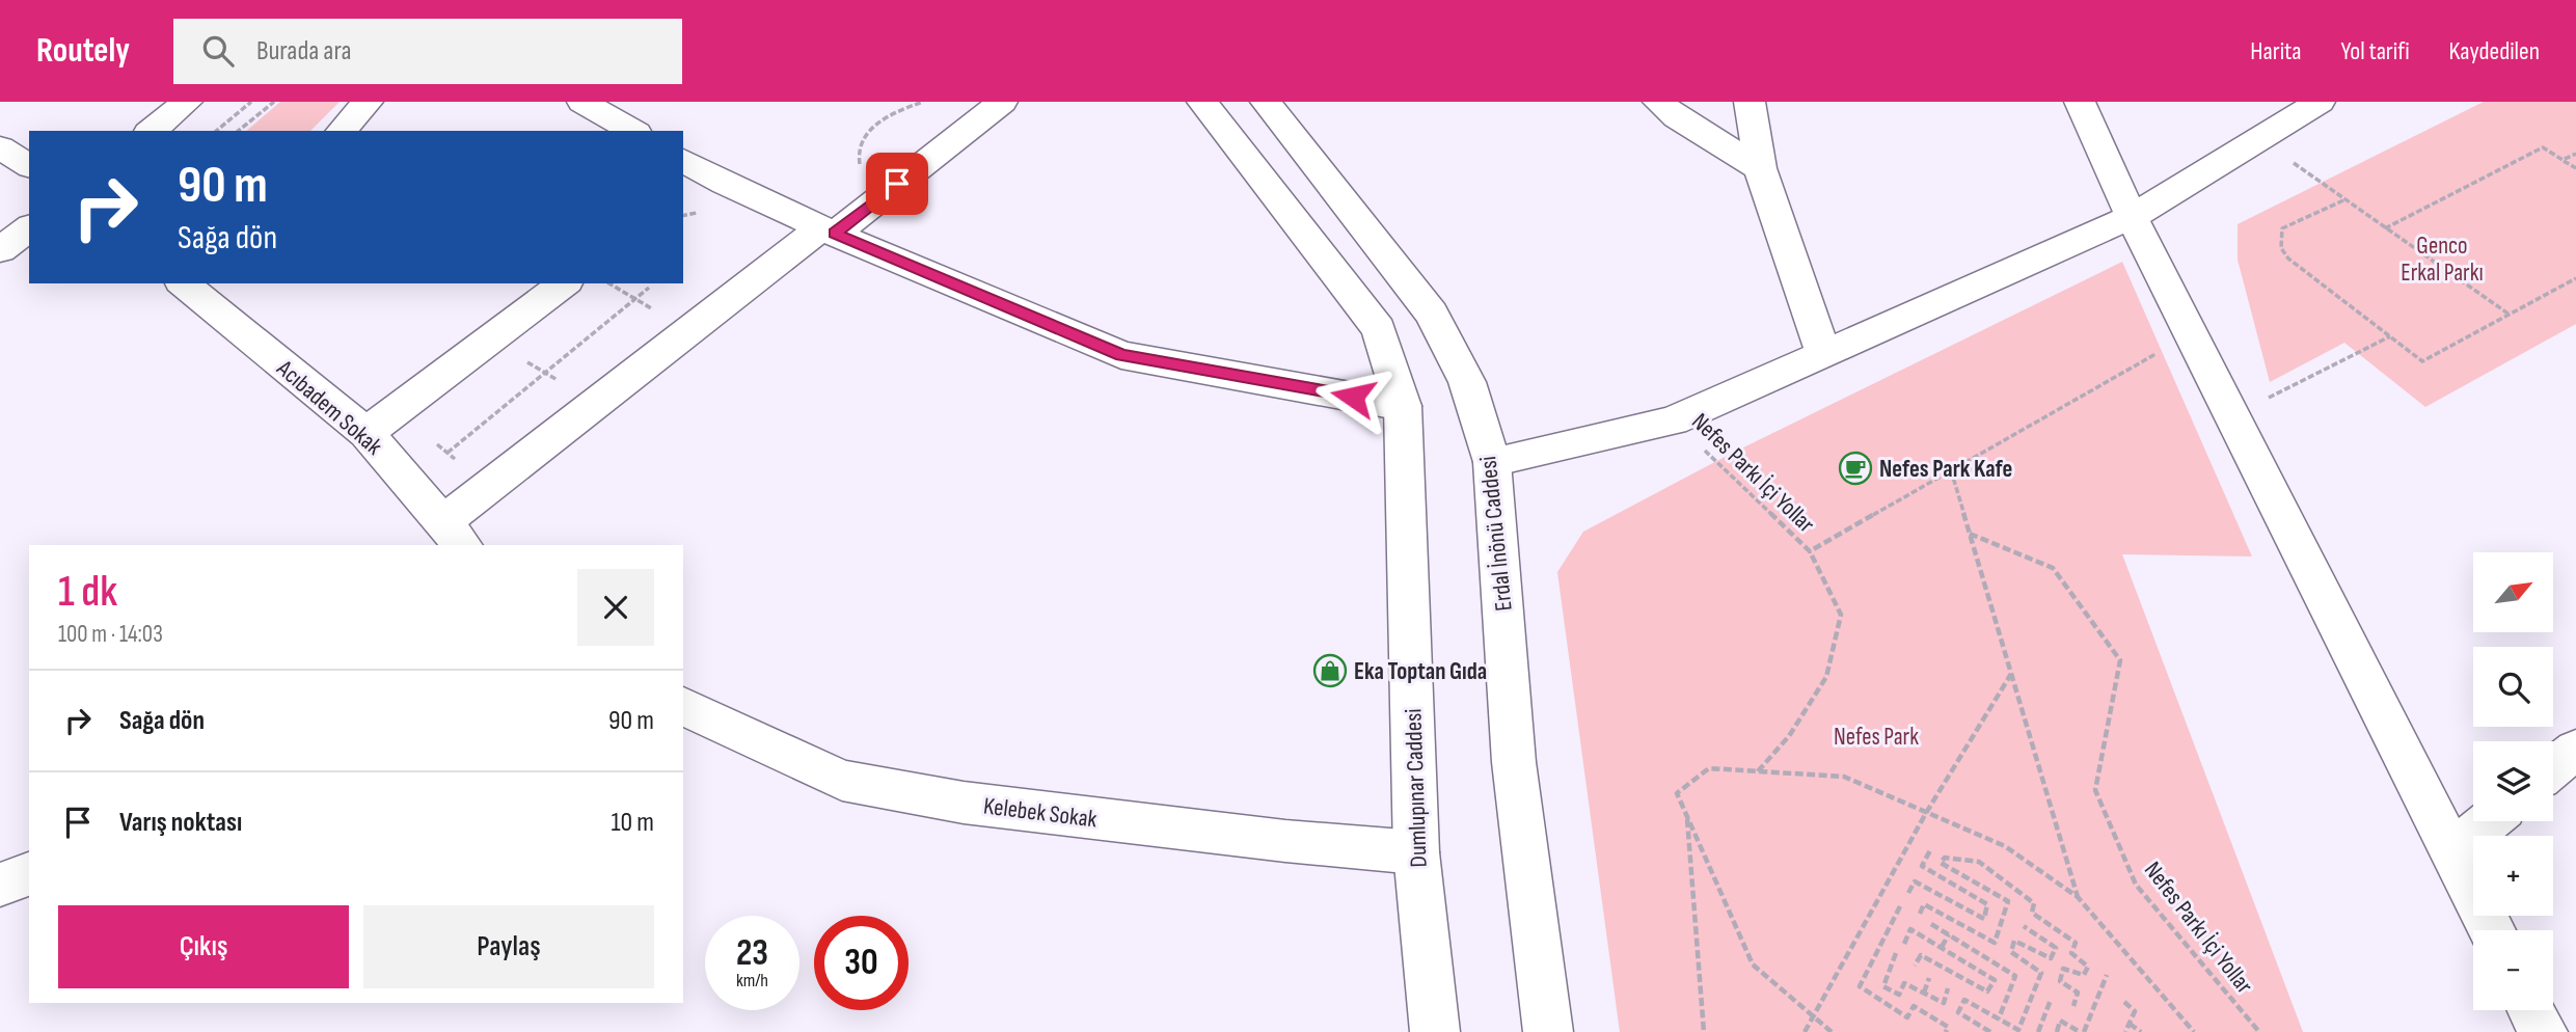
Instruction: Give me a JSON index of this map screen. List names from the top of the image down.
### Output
{
  "streets": {
    "street": [
      "Acıbadem Sokak",
      "Erdal İnönü Caddesi",
      "Dumlupınar Caddesi",
      "Kelebek Sokak"
    ],
    "path": ["Nefes Parkı İçi Yollar"]
  },
  "crossings": [
    ["Dumlupınar Caddesi", "Kelebek Sokak"]
  ],
  "parks": ["Genco Erkal Parkı", "Nefes Park"],
  "places": {
    "cafe": ["Nefes Park Kafe"],
    "shop": ["Eka Toptan Gıda"]
  },
  "north": "top right",
  "page": {
    "header": "Routely",
    "search": "Burada ara",
    "nav": ["Harita", "Yol tarifi", "Kaydedilen"],
    "turn": ["90 m", "Sağa dön"],
    "heading": ["1 dk", "100 m · 14:03"],
    "map_buttons": ["+", "−"],
    "list": [
      {
        "name": "Sağa dön",
        "value": "90 m"
      },
      {
        "name": "Varış noktası",
        "value": "10 m"
      }
    ],
    "buttons": ["Çıkış", "Paylaş"],
    "speed": "23 km/h",
    "limit": "30"
  }
}
